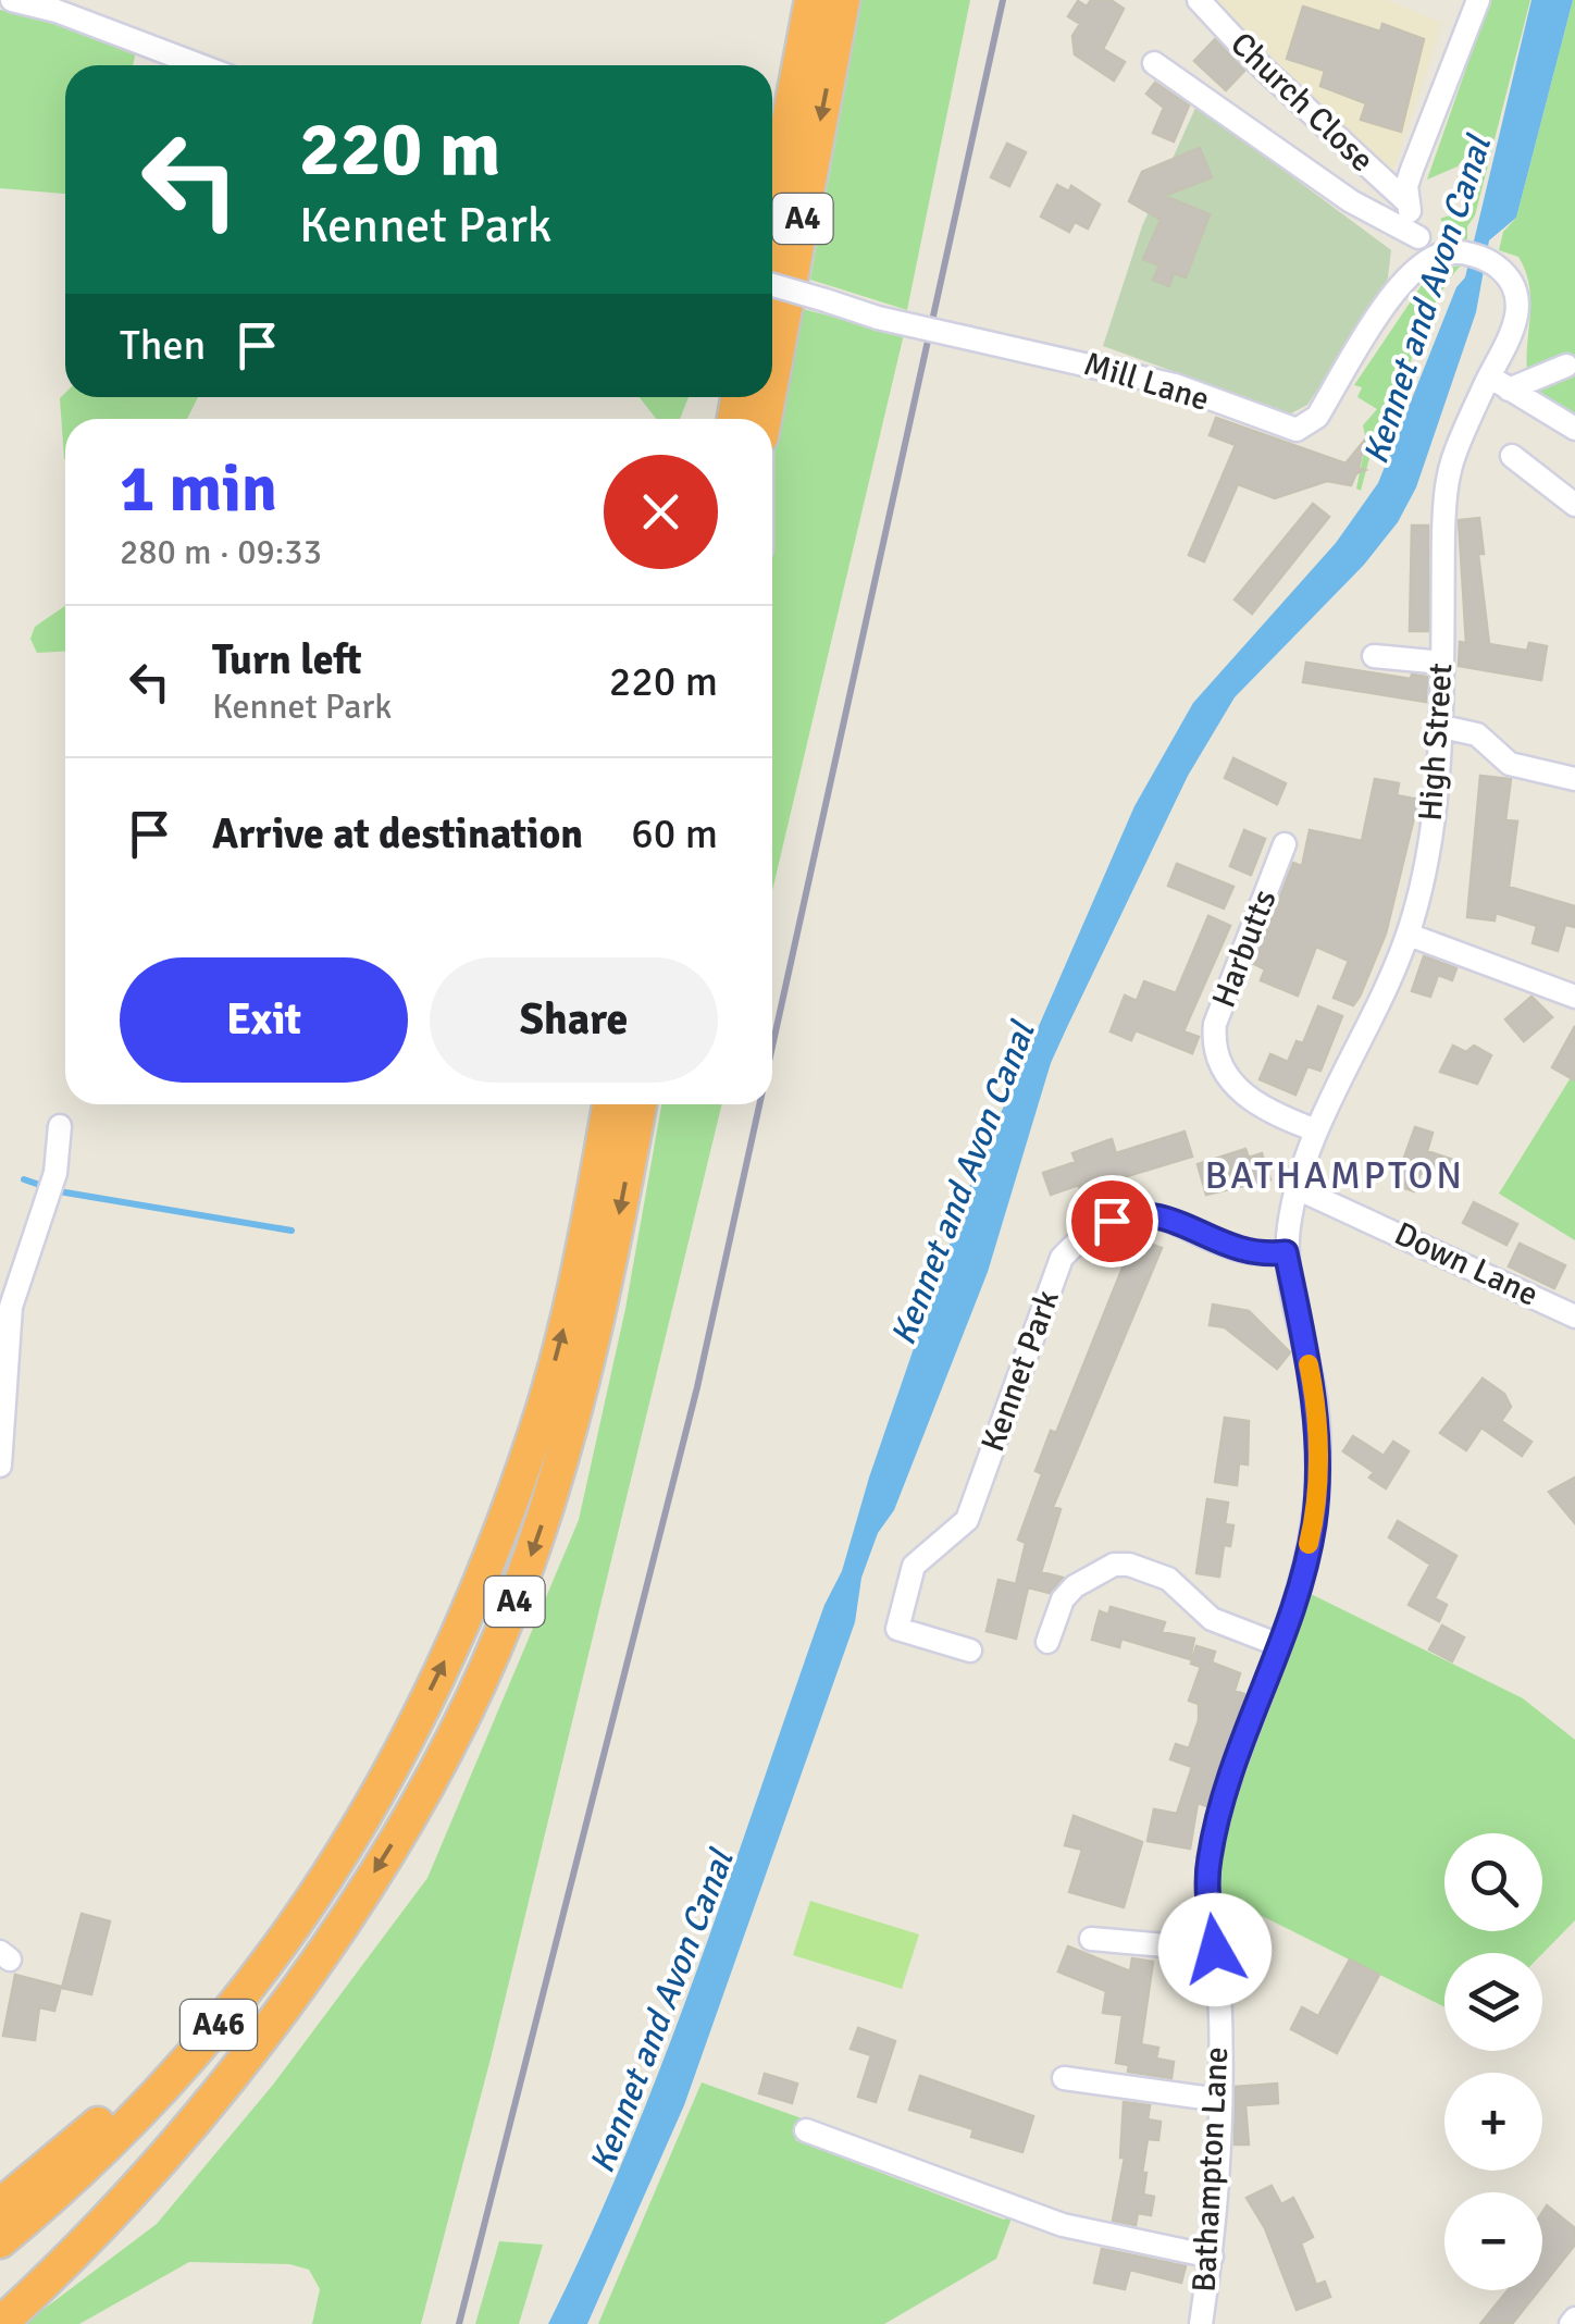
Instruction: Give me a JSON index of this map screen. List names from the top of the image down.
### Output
{
  "streets": {
    "highway": ["A4", "A46"],
    "street": [
      "Church Close",
      "Mill Lane",
      "High Street",
      "Harbutts",
      "Down Lane",
      "Kennet Park",
      "Bathampton Lane"
    ]
  },
  "crossings": [
    ["Church Close", "Mill Lane"],
    ["Church Close", "High Street"],
    ["A4", "A46"],
    ["High Street", "Harbutts"],
    ["High Street", "Down Lane"],
    ["High Street", "Bathampton Lane"],
    ["Down Lane", "Bathampton Lane"],
    ["Kennet Park", "Bathampton Lane"]
  ],
  "districts": ["BATHAMPTON"],
  "water": ["Kennet and Avon Canal"],
  "page": {
    "turn": ["220 m", "Kennet Park"],
    "then": "Then",
    "heading": ["1 min", "280 m · 09:33"],
    "list": [
      {
        "name": "Turn left",
        "note": "Kennet Park",
        "value": "220 m"
      },
      {
        "name": "Arrive at destination",
        "value": "60 m"
      }
    ],
    "buttons": ["Exit", "Share"],
    "map_buttons": ["+", "−"]
  }
}
